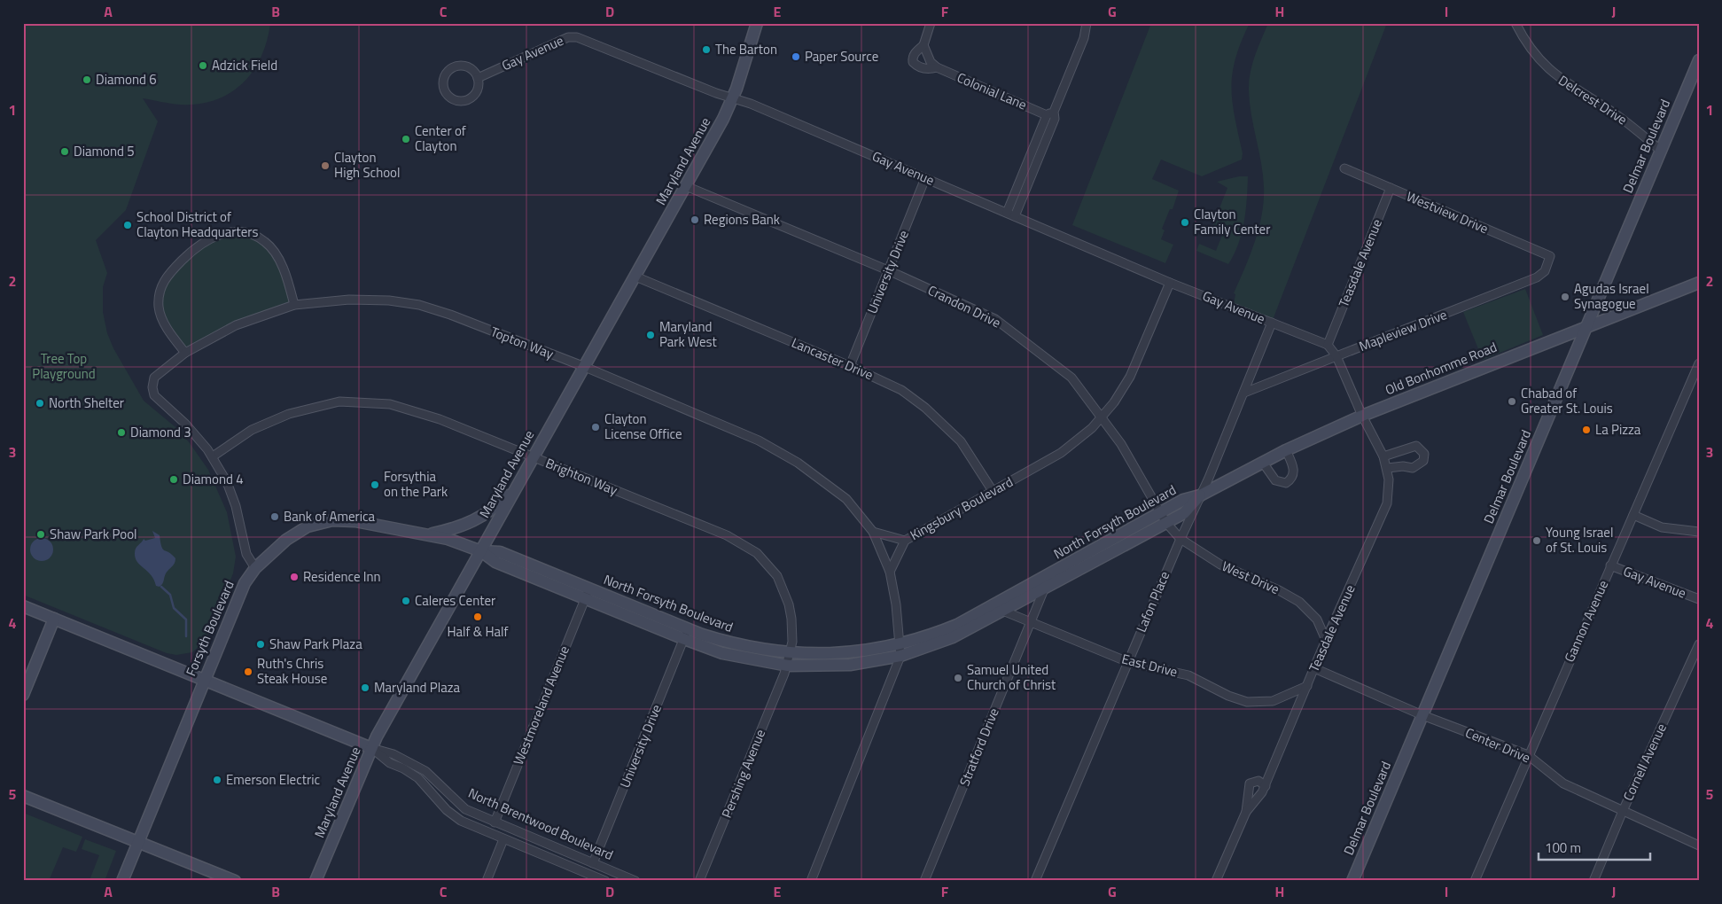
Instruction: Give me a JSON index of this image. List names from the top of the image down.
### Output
{
  "streets": {
    "main road": [
      "Delmar Boulevard",
      "Maryland Avenue",
      "Old Bonhomme Road",
      "North Forsyth Boulevard",
      "Forsyth Boulevard",
      "North Brentwood Boulevard"
    ],
    "street": [
      "Gay Avenue",
      "Colonial Lane",
      "Delcrest Drive",
      "Westview Drive",
      "Teasdale Avenue",
      "University Drive",
      "Crandon Drive",
      "Mapleview Drive",
      "Topton Way",
      "Lancaster Drive",
      "Brighton Way",
      "Kingsbury Boulevard",
      "West Drive",
      "Lafon Place",
      "Gannon Avenue",
      "East Drive",
      "Westmoreland Avenue",
      "Center Drive",
      "Stratford Drive",
      "Cornell Avenue",
      "Pershing Avenue"
    ]
  },
  "crossings": [
    ["Gay Avenue", "Maryland Avenue"],
    ["Gay Avenue", "Teasdale Avenue"],
    ["Gay Avenue", "University Drive"],
    ["Gay Avenue", "Kingsbury Boulevard"],
    ["Gay Avenue", "Lafon Place"],
    ["Gay Avenue", "Gannon Avenue"],
    ["Delcrest Drive", "Delmar Boulevard"],
    ["Delmar Boulevard", "Old Bonhomme Road"],
    ["Delmar Boulevard", "Center Drive"],
    ["Maryland Avenue", "Crandon Drive"],
    ["Maryland Avenue", "Topton Way"],
    ["Maryland Avenue", "Lancaster Drive"],
    ["Maryland Avenue", "Brighton Way"],
    ["Maryland Avenue", "North Forsyth Boulevard"],
    ["Maryland Avenue", "Forsyth Boulevard"],
    ["Maryland Avenue", "North Brentwood Boulevard"],
    ["Westview Drive", "Teasdale Avenue"],
    ["Westview Drive", "Mapleview Drive"],
    ["Teasdale Avenue", "Mapleview Drive"],
    ["Teasdale Avenue", "Old Bonhomme Road"],
    ["Teasdale Avenue", "West Drive"],
    ["Teasdale Avenue", "East Drive"],
    ["Teasdale Avenue", "Center Drive"],
    ["University Drive", "Crandon Drive"],
    ["University Drive", "Lancaster Drive"],
    ["University Drive", "North Forsyth Boulevard"],
    ["University Drive", "North Brentwood Boulevard"],
    ["Crandon Drive", "Kingsbury Boulevard"],
    ["Crandon Drive", "North Forsyth Boulevard"],
    ["Crandon Drive", "West Drive"],
    ["Mapleview Drive", "Lafon Place"],
    ["Topton Way", "Brighton Way"],
    ["Topton Way", "Kingsbury Boulevard"],
    ["Lancaster Drive", "Kingsbury Boulevard"],
    ["Old Bonhomme Road", "North Forsyth Boulevard"],
    ["Old Bonhomme Road", "Lafon Place"],
    ["Brighton Way", "North Forsyth Boulevard"],
    ["Brighton Way", "Pershing Avenue"],
    ["North Forsyth Boulevard", "West Drive"],
    ["North Forsyth Boulevard", "Lafon Place"],
    ["North Forsyth Boulevard", "Forsyth Boulevard"],
    ["North Forsyth Boulevard", "East Drive"],
    ["North Forsyth Boulevard", "Westmoreland Avenue"],
    ["North Forsyth Boulevard", "Stratford Drive"],
    ["North Forsyth Boulevard", "Pershing Avenue"],
    ["West Drive", "Lafon Place"],
    ["Lafon Place", "East Drive"],
    ["Gannon Avenue", "Center Drive"],
    ["Forsyth Boulevard", "North Brentwood Boulevard"],
    ["East Drive", "Stratford Drive"],
    ["Westmoreland Avenue", "North Brentwood Boulevard"],
    ["Center Drive", "Cornell Avenue"]
  ],
  "parks": ["Tree Top Playground"],
  "places": [
    "The Barton",
    "Paper Source",
    "Adzick Field",
    "Diamond 6",
    "Center of Clayton",
    "Diamond 5",
    "Clayton High School",
    "Regions Bank",
    "Clayton Family Center",
    "School District of Clayton Headquarters",
    "Agudas Israel Synagogue",
    "Maryland Park West",
    "Chabad of Greater St. Louis",
    "North Shelter",
    "Clayton License Office",
    "La Pizza",
    "Diamond 3",
    "Diamond 4",
    "Forsythia on the Park",
    "Bank of America",
    "Shaw Park Pool",
    "Young Israel of St. Louis",
    "Residence Inn",
    "Caleres Center",
    "Half & Half",
    "Shaw Park Plaza",
    "Ruth's Chris Steak House",
    "Samuel United Church of Christ",
    "Maryland Plaza",
    "Emerson Electric"
  ],
  "scale_bar": "100 m",
  "grid": {
    "columns": [
      "A",
      "B",
      "C",
      "D",
      "E",
      "F",
      "G",
      "H",
      "I",
      "J"
    ],
    "rows": [
      "1",
      "2",
      "3",
      "4",
      "5"
    ]
  }
}
